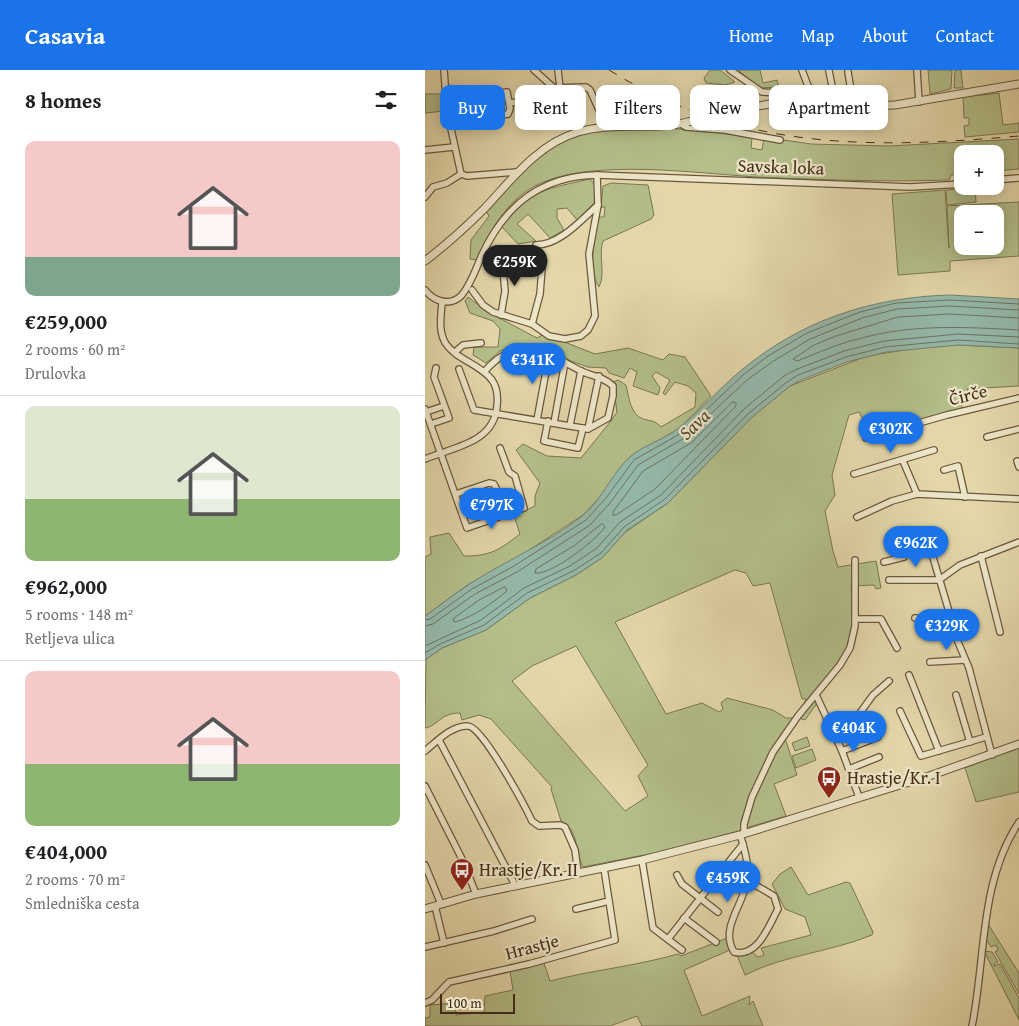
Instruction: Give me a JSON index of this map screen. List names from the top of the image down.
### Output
{
  "streets": {
    "street": ["Savska loka", "Čirče", "Hrastje"]
  },
  "water": ["Sava"],
  "places": {
    "bus stop": ["Hrastje/Kr. I", "Hrastje/Kr. II"]
  },
  "scale_bar": "100 m",
  "page": {
    "header": "Casavia",
    "nav": [
      "Home",
      "Map",
      "About",
      "Contact"
    ],
    "heading": "8 homes",
    "chip": [
      "Buy",
      "Rent",
      "Filters",
      "New",
      "Apartment"
    ],
    "list": [
      {
        "name": "€259,000",
        "note": "2 rooms · 60 m² · Drulovka"
      },
      {
        "name": "€962,000",
        "note": "5 rooms · 148 m² · Retljeva ulica"
      },
      {
        "name": "€404,000",
        "note": "2 rooms · 70 m² · Smledniška cesta"
      }
    ],
    "map_buttons": ["+", "−"],
    "price": [
      "€259K",
      "€341K",
      "€302K",
      "€797K",
      "€962K",
      "€329K",
      "€404K",
      "€459K"
    ],
    "scale": "100 m"
  }
}
